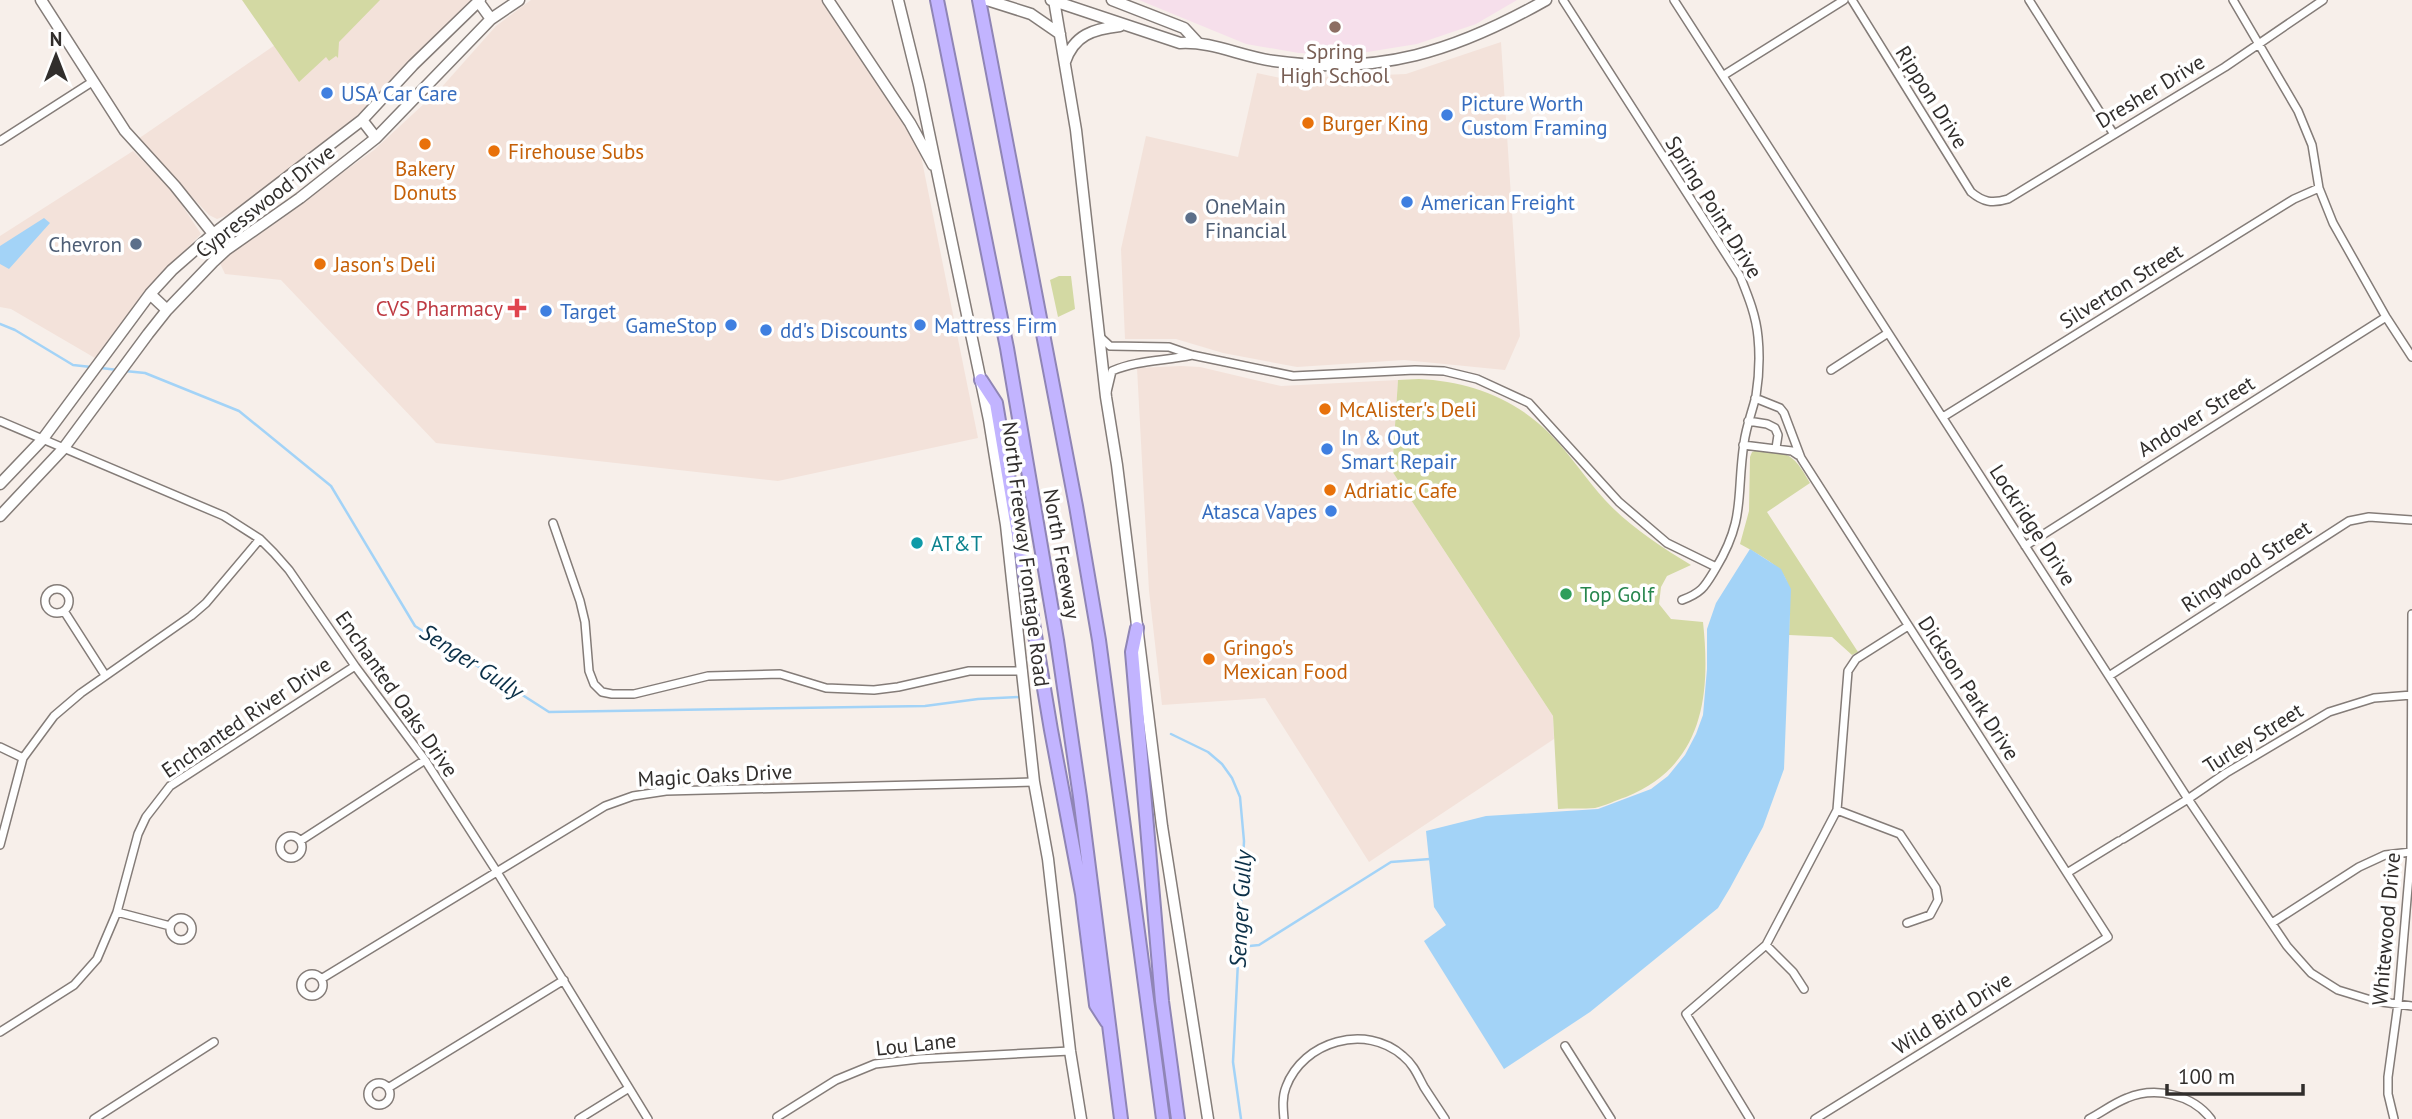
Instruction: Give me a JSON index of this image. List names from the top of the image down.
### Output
{
  "streets": {
    "highway": ["North Freeway"],
    "main road": ["Cypresswood Drive", "North Freeway Frontage Road"],
    "street": [
      "Dresher Drive",
      "Rippon Drive",
      "Spring Point Drive",
      "Silverton Street",
      "Andover Street",
      "Lockridge Drive",
      "Ringwood Street",
      "Dickson Park Drive",
      "Enchanted Oaks Drive",
      "Enchanted River Drive",
      "Turley Street",
      "Magic Oaks Drive",
      "Whitewood Drive",
      "Wild Bird Drive",
      "Lou Lane"
    ]
  },
  "crossings": [
    ["Dresher Drive", "Rippon Drive"],
    ["Cypresswood Drive", "Enchanted Oaks Drive"],
    ["Spring Point Drive", "Dickson Park Drive"],
    ["Silverton Street", "Lockridge Drive"],
    ["Andover Street", "Lockridge Drive"],
    ["Lockridge Drive", "Ringwood Street"],
    ["Lockridge Drive", "Turley Street"],
    ["Lockridge Drive", "Whitewood Drive"],
    ["North Freeway Frontage Road", "Magic Oaks Drive"],
    ["North Freeway Frontage Road", "Lou Lane"],
    ["Dickson Park Drive", "Turley Street"],
    ["Dickson Park Drive", "Wild Bird Drive"],
    ["Enchanted Oaks Drive", "Enchanted River Drive"],
    ["Enchanted Oaks Drive", "Magic Oaks Drive"],
    ["Turley Street", "Whitewood Drive"]
  ],
  "water": ["Senger Gully"],
  "places": {
    "other": [
      "Spring High School",
      "USA Car Care",
      "Picture Worth Custom Framing",
      "Burger King",
      "Bakery Donuts",
      "Firehouse Subs",
      "American Freight",
      "OneMain Financial",
      "Chevron",
      "Jason's Deli",
      "Target",
      "GameStop",
      "Mattress Firm",
      "dd's Discounts",
      "McAlister's Deli",
      "In & Out Smart Repair",
      "Adriatic Cafe",
      "Atasca Vapes",
      "AT&T",
      "Top Golf",
      "Gringo's Mexican Food"
    ],
    "health": ["CVS Pharmacy"]
  },
  "scale_bar": "100 m",
  "north": "top"
}
